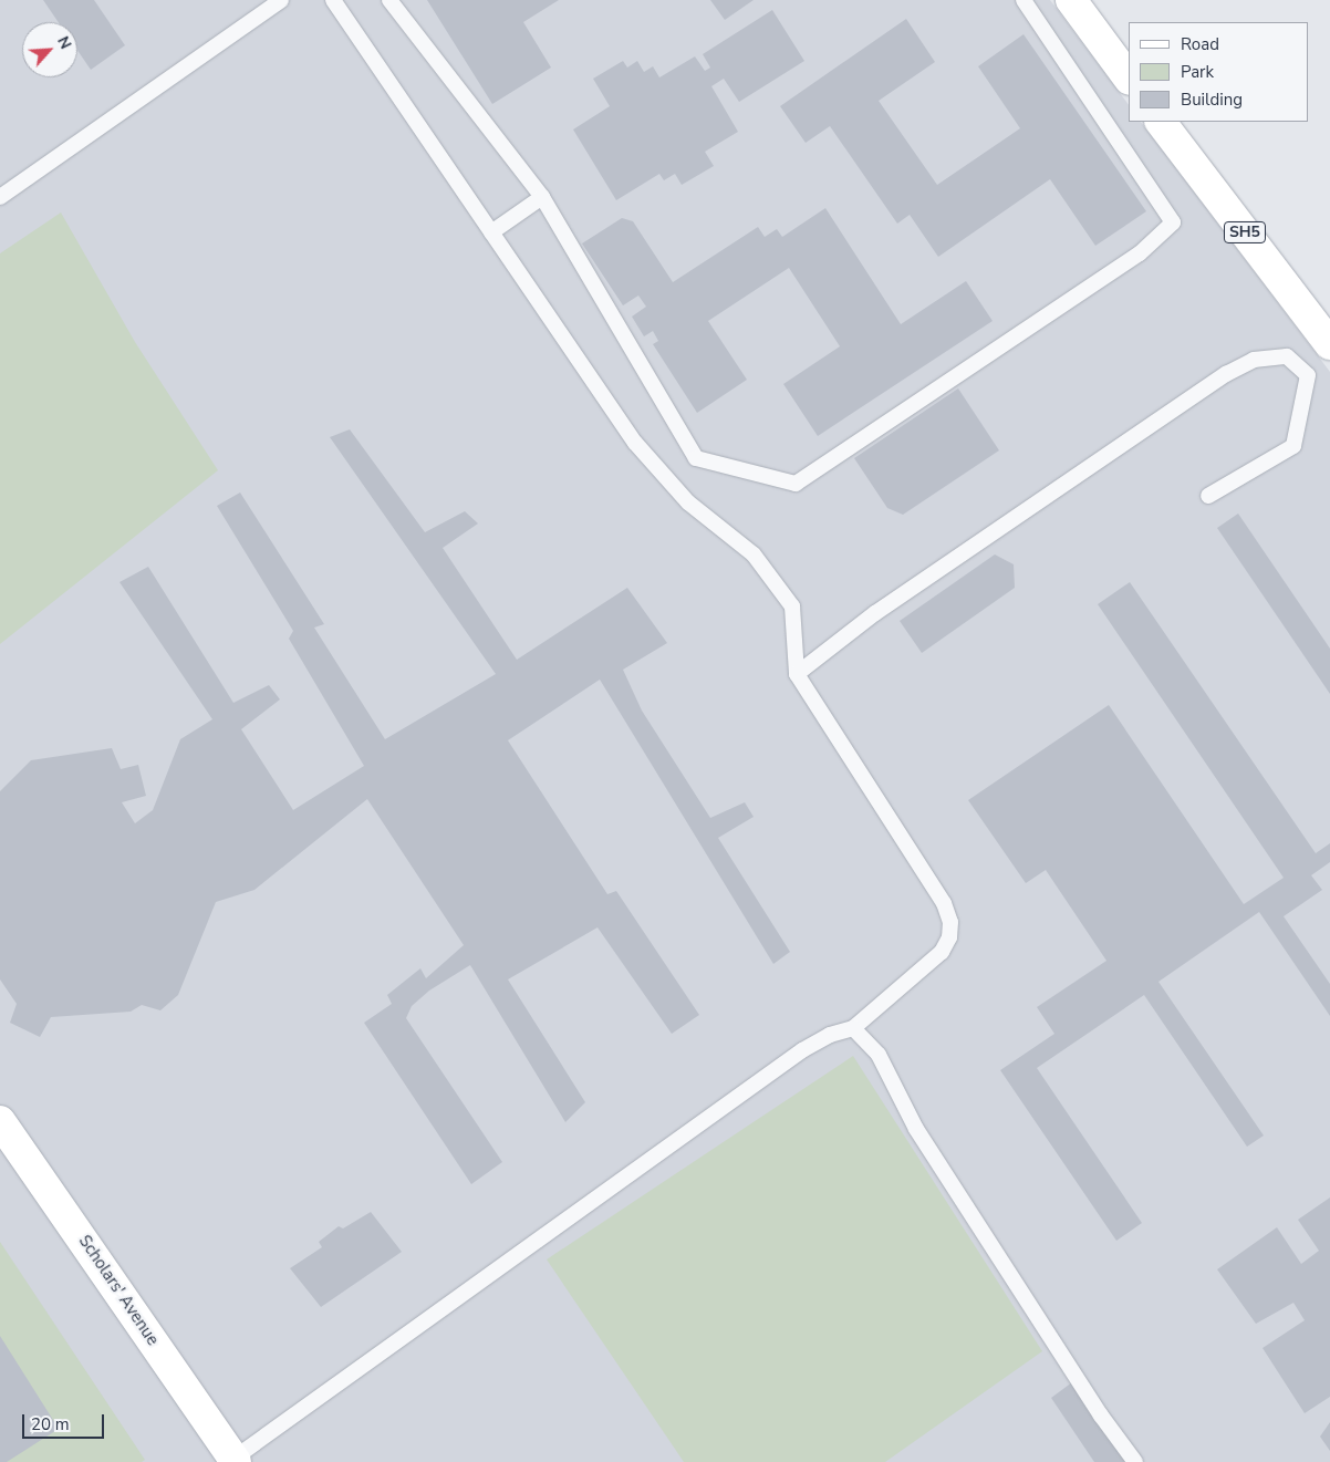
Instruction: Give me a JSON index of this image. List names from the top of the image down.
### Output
{
  "streets": {
    "street": ["SH5", "Scholars' Avenue"]
  },
  "legend": ["Road", "Park", "Building"],
  "scale_bar": "20 m",
  "north": "top right"
}
